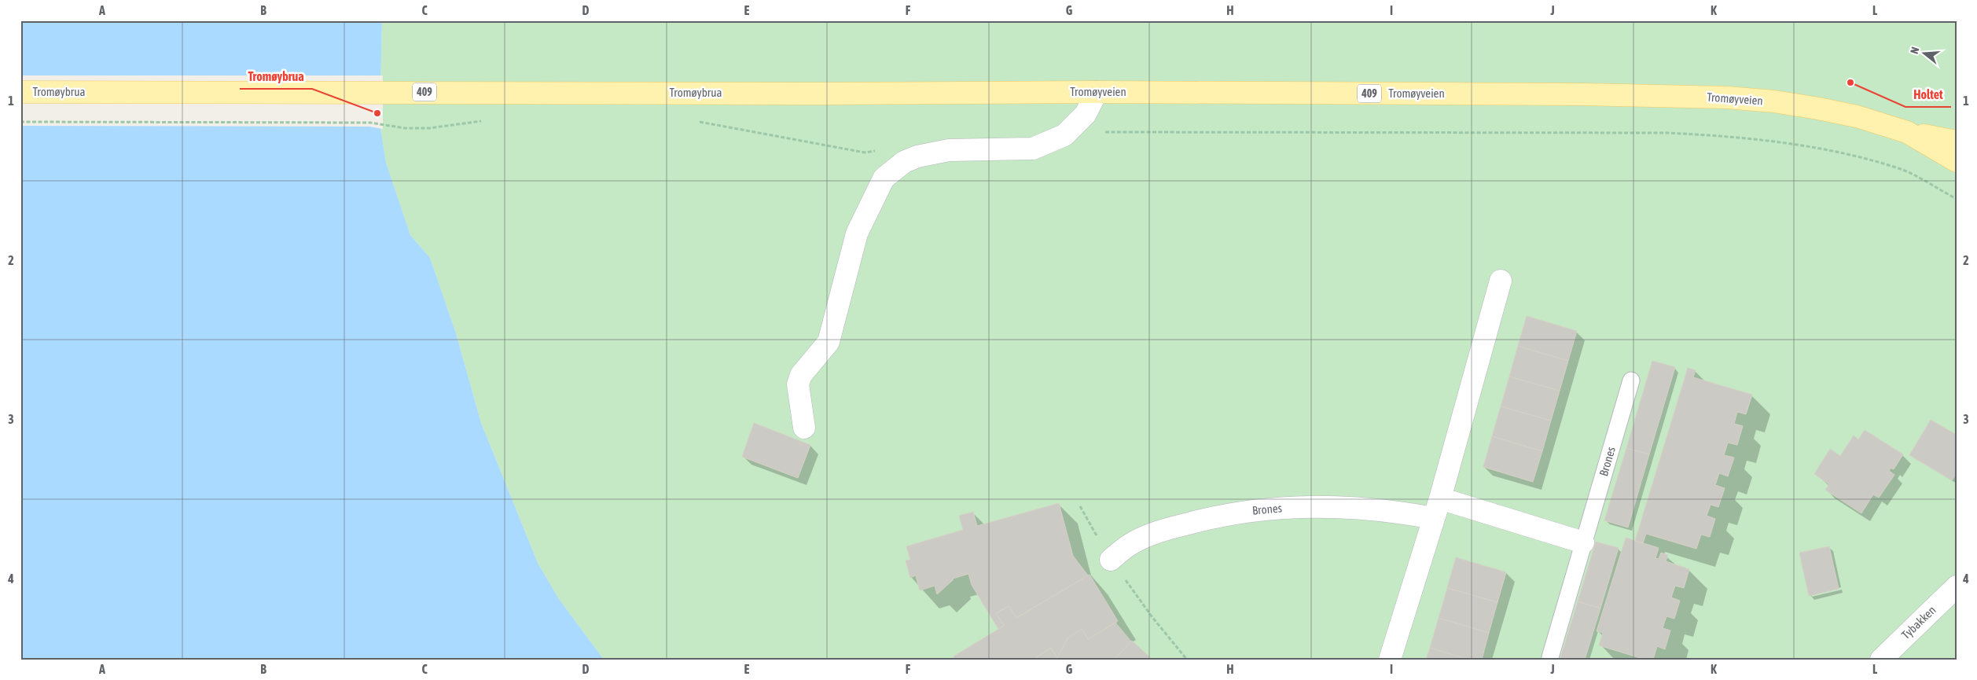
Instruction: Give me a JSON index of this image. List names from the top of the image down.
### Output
{
  "streets": {
    "main road": ["Tromøybrua", "409", "Tromøyveien"],
    "street": ["Brones", "Tybakken"]
  },
  "crossings": [
    ["Tromøybrua", "Tromøyveien"]
  ],
  "places": ["Holtet", "Tromøybrua"],
  "north": "left",
  "grid": {
    "columns": [
      "A",
      "B",
      "C",
      "D",
      "E",
      "F",
      "G",
      "H",
      "I",
      "J",
      "K",
      "L"
    ],
    "rows": [
      "1",
      "2",
      "3",
      "4"
    ]
  }
}
